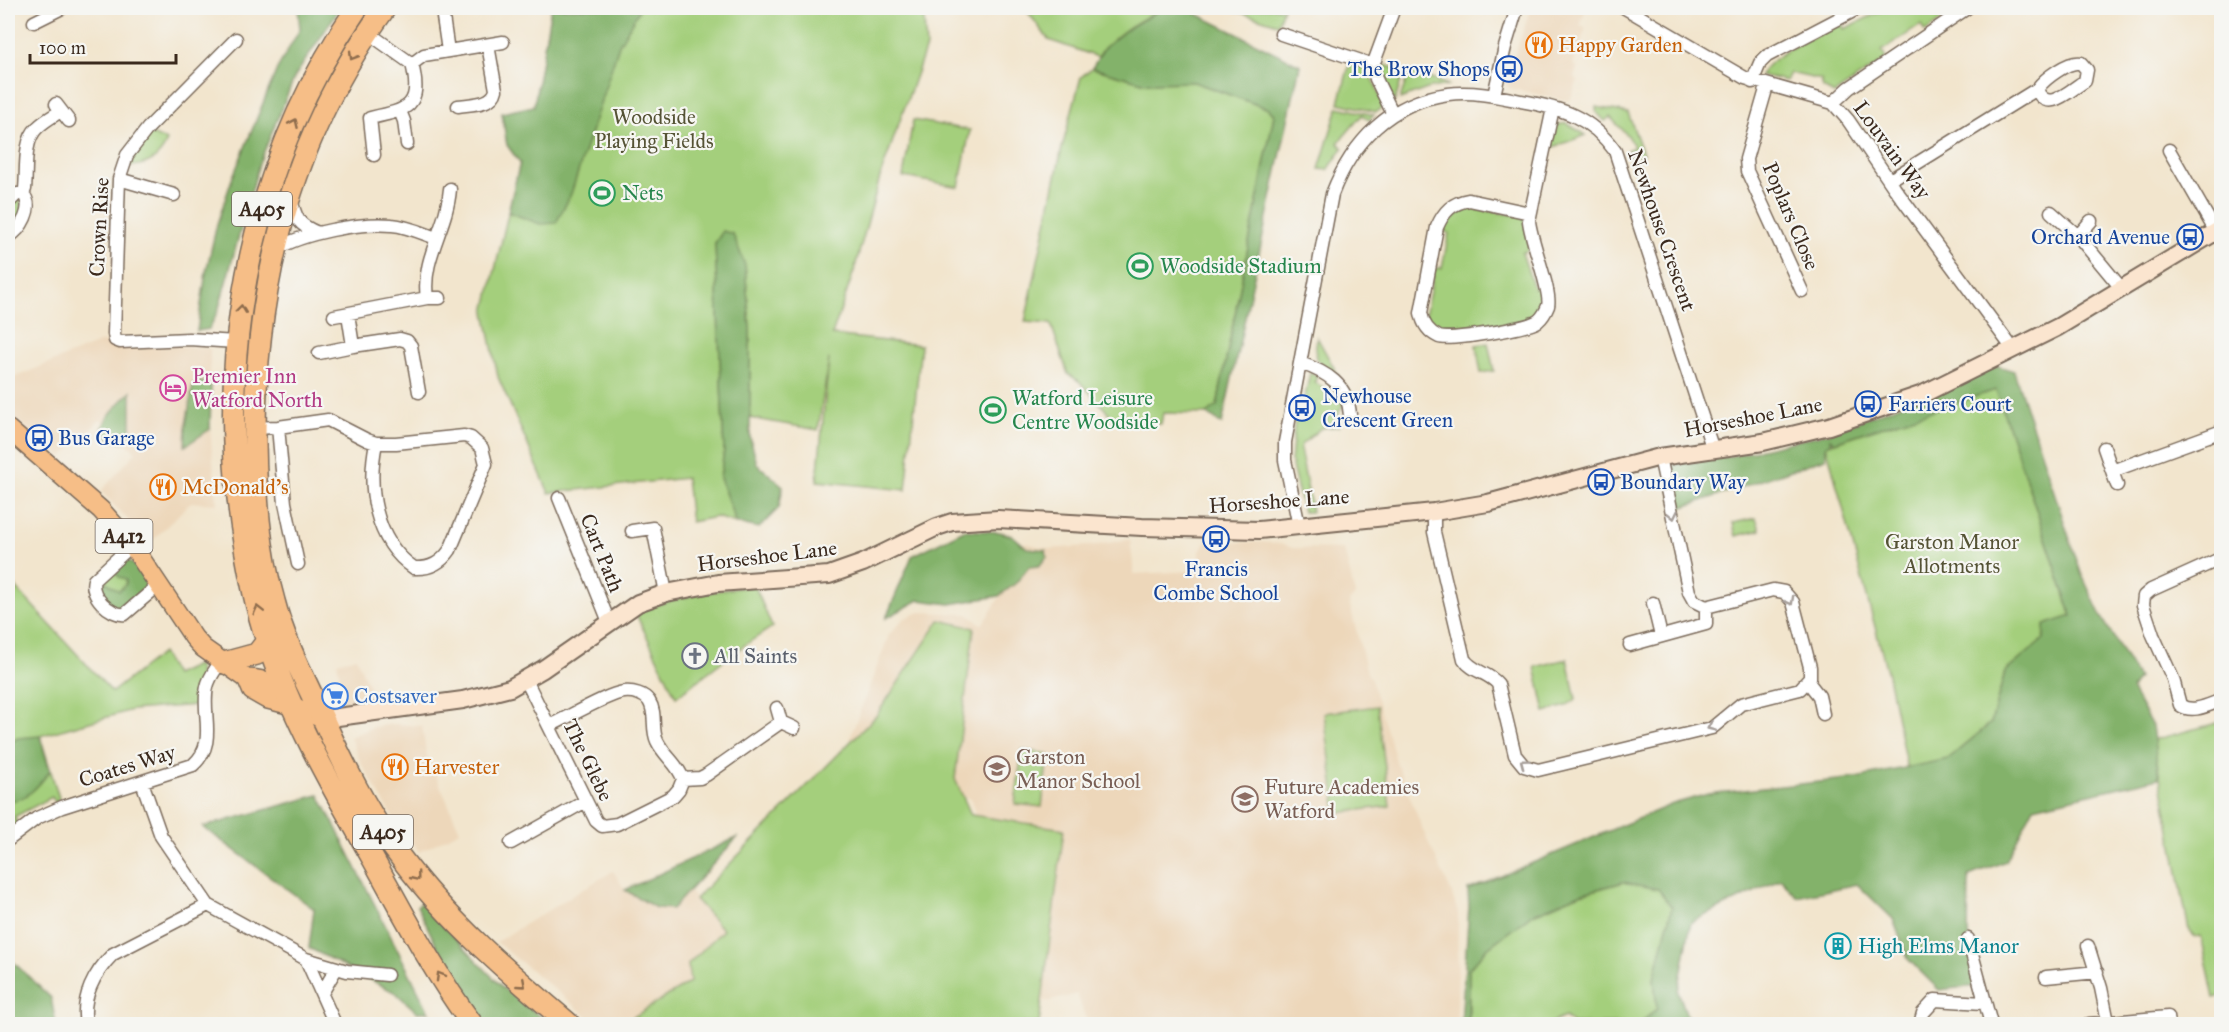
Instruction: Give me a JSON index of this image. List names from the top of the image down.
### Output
{
  "streets": {
    "highway": ["A405"],
    "main road": ["A412"],
    "street": [
      "Louvain Way",
      "Poplars Close",
      "Crown Rise",
      "Newhouse Crescent",
      "Horseshoe Lane",
      "Cart Path",
      "The Glebe",
      "Coates Way"
    ]
  },
  "crossings": [
    ["Louvain Way", "Poplars Close"],
    ["Louvain Way", "Horseshoe Lane"],
    ["A405", "Crown Rise"],
    ["A405", "Horseshoe Lane"],
    ["A405", "A412"],
    ["Newhouse Crescent", "Horseshoe Lane"],
    ["Horseshoe Lane", "A412"],
    ["Horseshoe Lane", "Cart Path"],
    ["Horseshoe Lane", "The Glebe"],
    ["A412", "Coates Way"]
  ],
  "parks": ["Woodside Playing Fields", "Garston Manor Allotments"],
  "places": {
    "restaurant": ["Happy Garden", "McDonald's", "Harvester"],
    "bus stop": [
      "The Brow Shops",
      "Orchard Avenue",
      "Farriers Court",
      "Newhouse Crescent Green",
      "Bus Garage",
      "Boundary Way",
      "Francis Combe School"
    ],
    "sports": ["Nets", "Woodside Stadium", "Watford Leisure Centre Woodside"],
    "hotel": ["Premier Inn Watford North"],
    "church": ["All Saints"],
    "supermarket": ["Costsaver"],
    "school or university": ["Garston Manor School", "Future Academies Watford"],
    "building": ["High Elms Manor"]
  },
  "scale_bar": "100 m"
}
